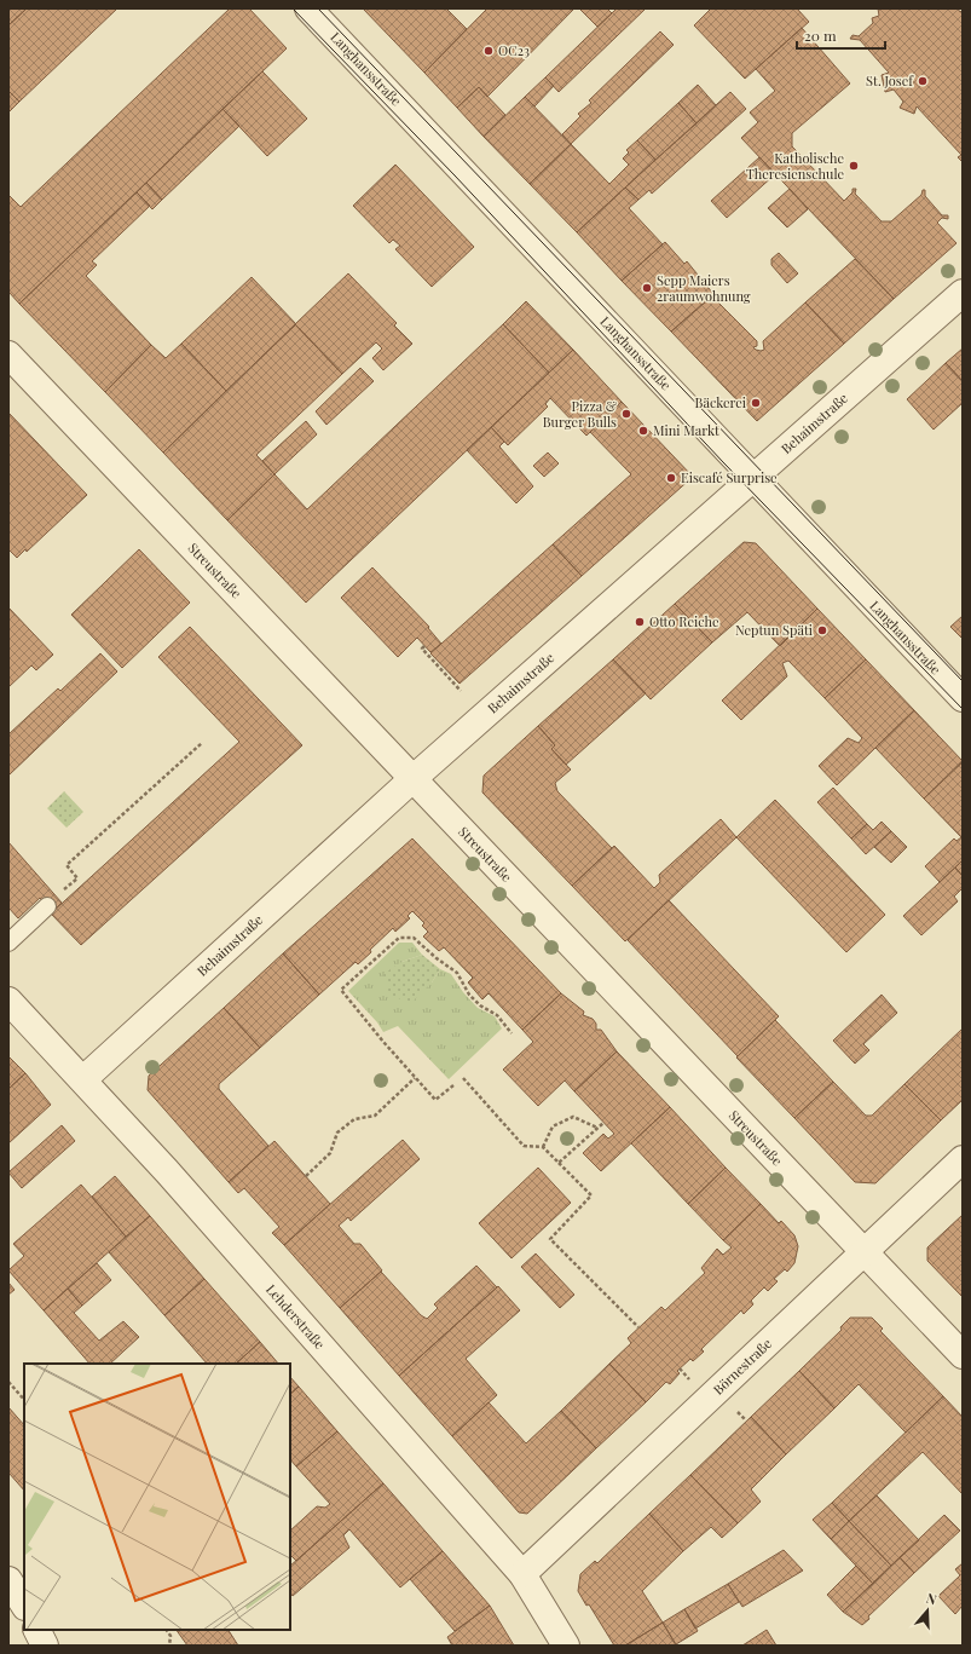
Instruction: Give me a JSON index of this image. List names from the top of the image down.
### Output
{
  "streets": {
    "street": [
      "Langhansstraße",
      "Behaimstraße",
      "Streustraße",
      "Lehderstraße",
      "Börnestraße"
    ]
  },
  "crossings": [
    ["Langhansstraße", "Behaimstraße"],
    ["Behaimstraße", "Streustraße"],
    ["Behaimstraße", "Lehderstraße"],
    ["Streustraße", "Börnestraße"],
    ["Lehderstraße", "Börnestraße"]
  ],
  "places": [
    "OC23",
    "St. Josef",
    "Katholische Theresienschule",
    "Sepp Maiers 2raumwohnung",
    "Bäckerei",
    "Pizza & Burger Bulls",
    "Mini Markt",
    "Eiscafé Surprise",
    "Otto Reiche",
    "Neptun Späti"
  ],
  "scale_bar": "20 m",
  "north": "top"
}
